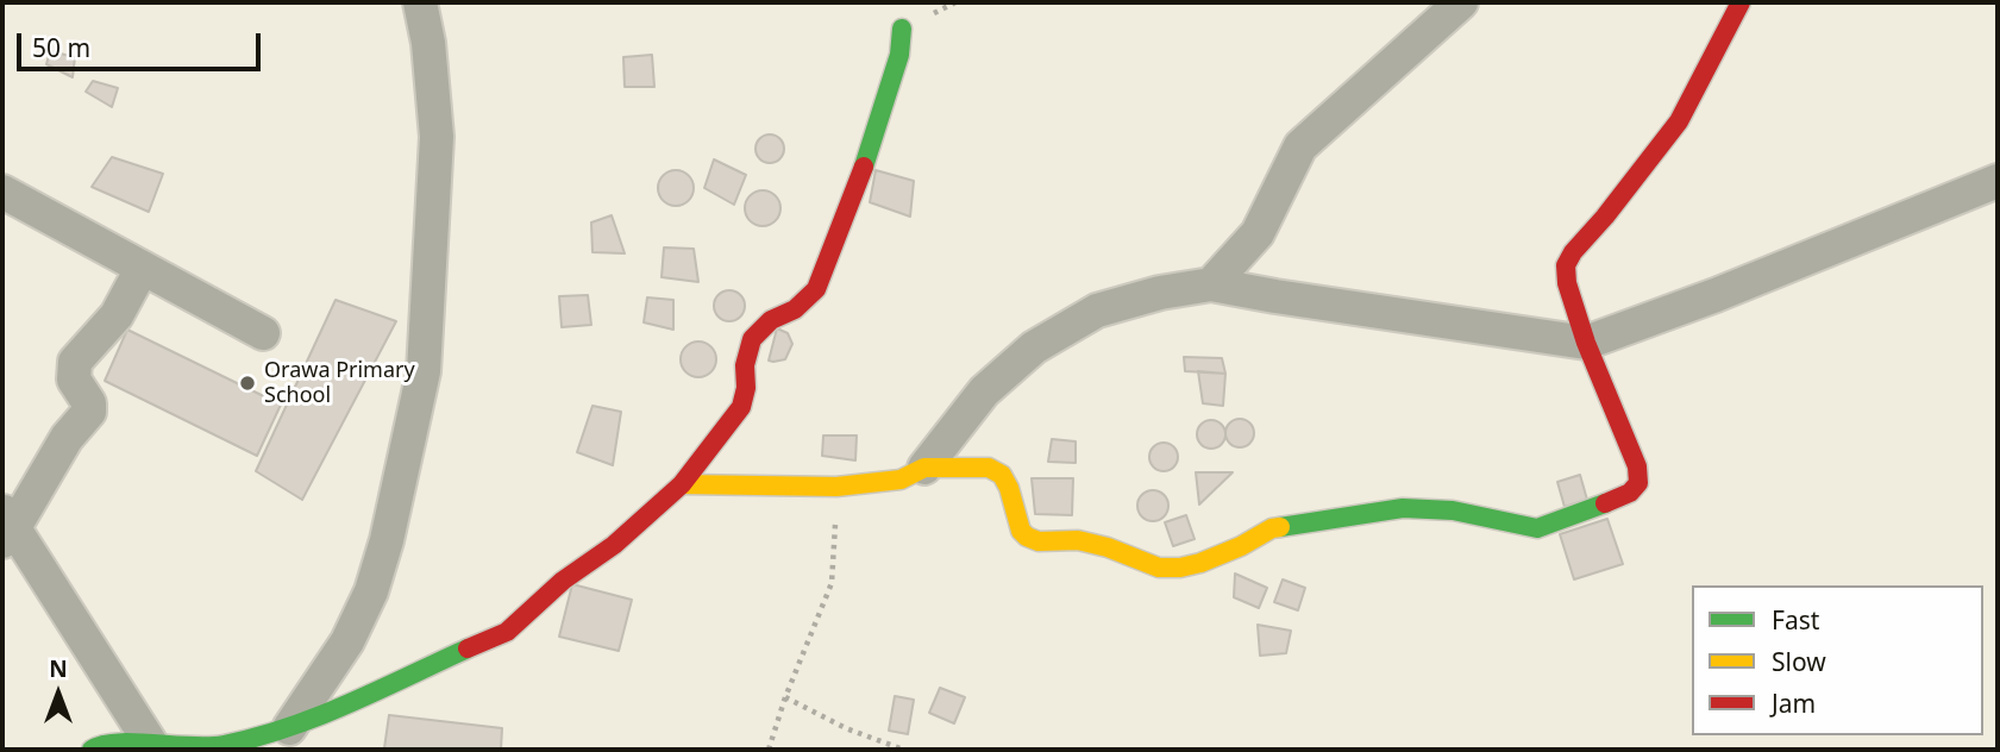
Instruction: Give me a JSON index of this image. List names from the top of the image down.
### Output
{
  "places": ["Orawa Primary School"],
  "legend": ["Fast", "Slow", "Jam"],
  "scale_bar": "50 m",
  "north": "top"
}
